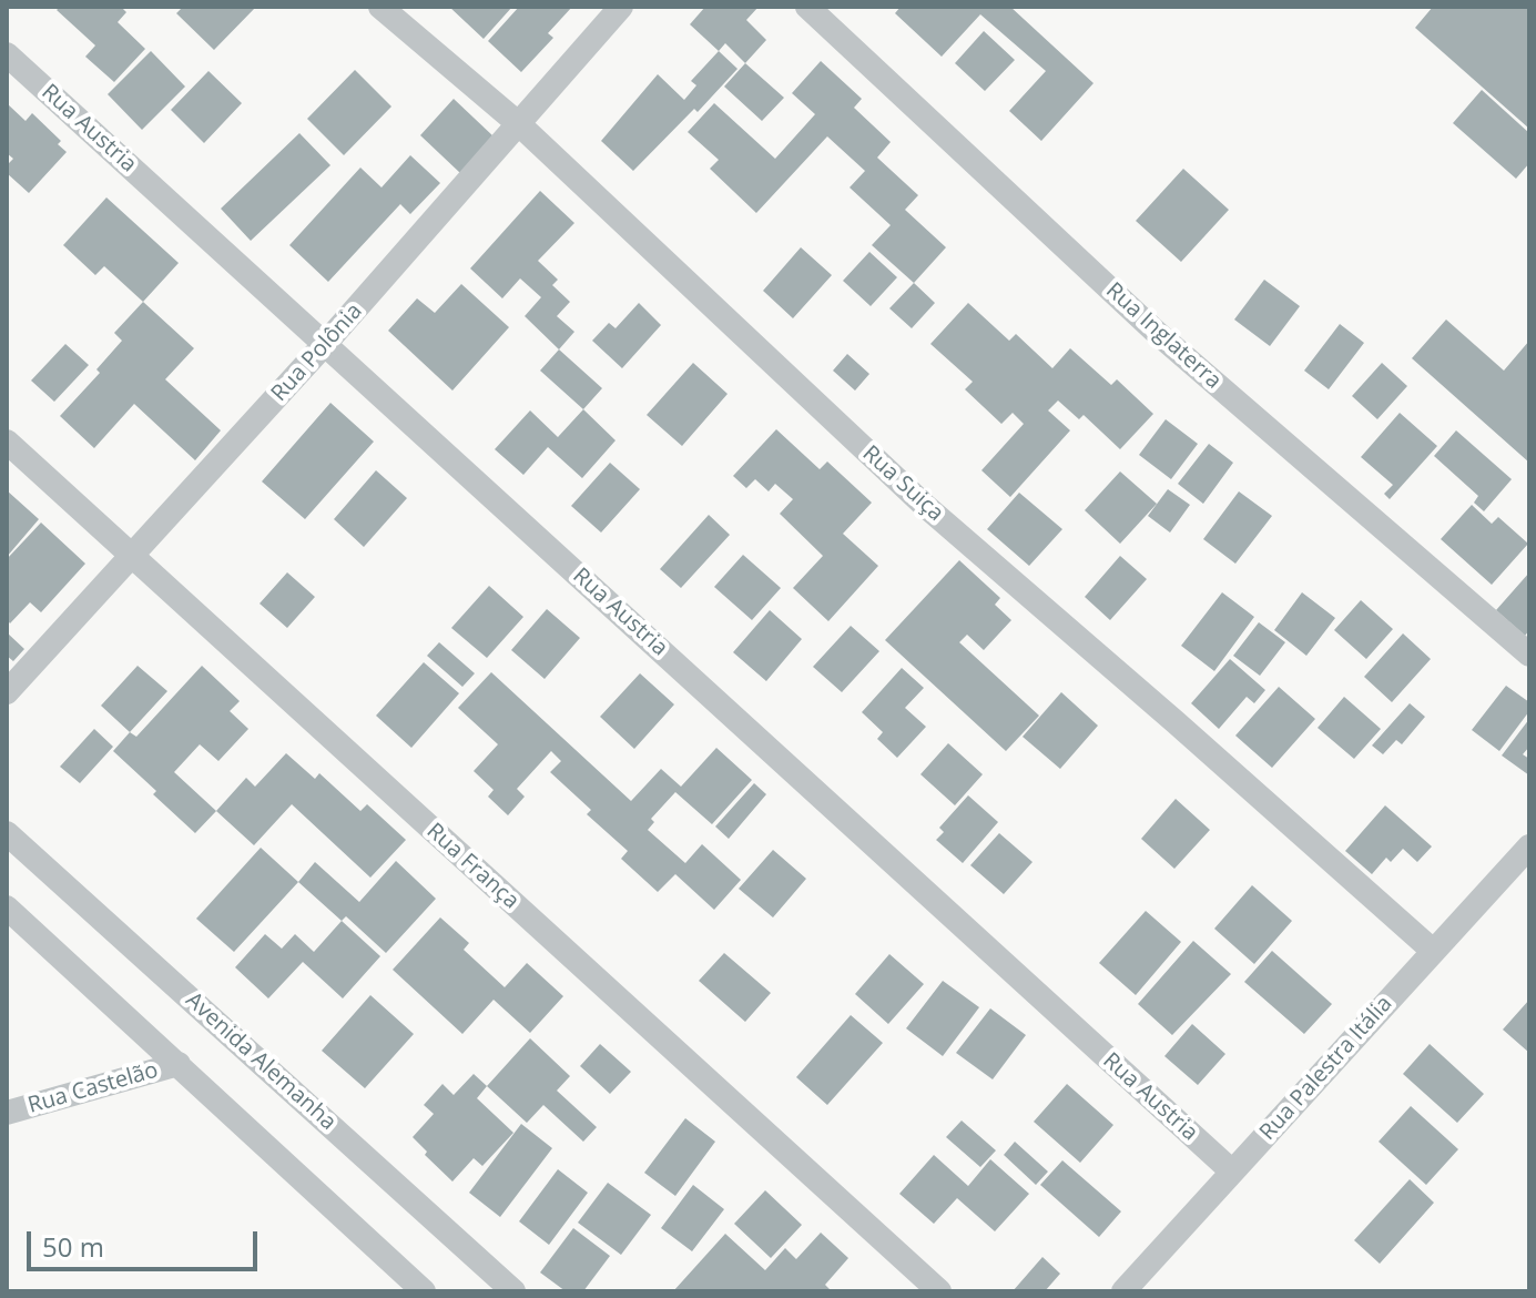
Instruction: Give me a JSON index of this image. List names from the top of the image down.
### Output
{
  "streets": {
    "street": [
      "Rua Austria",
      "Rua Inglaterra",
      "Rua Polônia",
      "Rua Suiça",
      "Rua França",
      "Avenida Alemanha",
      "Rua Palestra Itália",
      "Rua Castelão"
    ]
  },
  "crossings": [
    ["Rua Austria", "Rua Polônia"],
    ["Rua Austria", "Rua Palestra Itália"],
    ["Rua Polônia", "Rua Suiça"],
    ["Rua Polônia", "Rua França"],
    ["Rua Suiça", "Rua Palestra Itália"]
  ],
  "scale_bar": "50 m"
}
